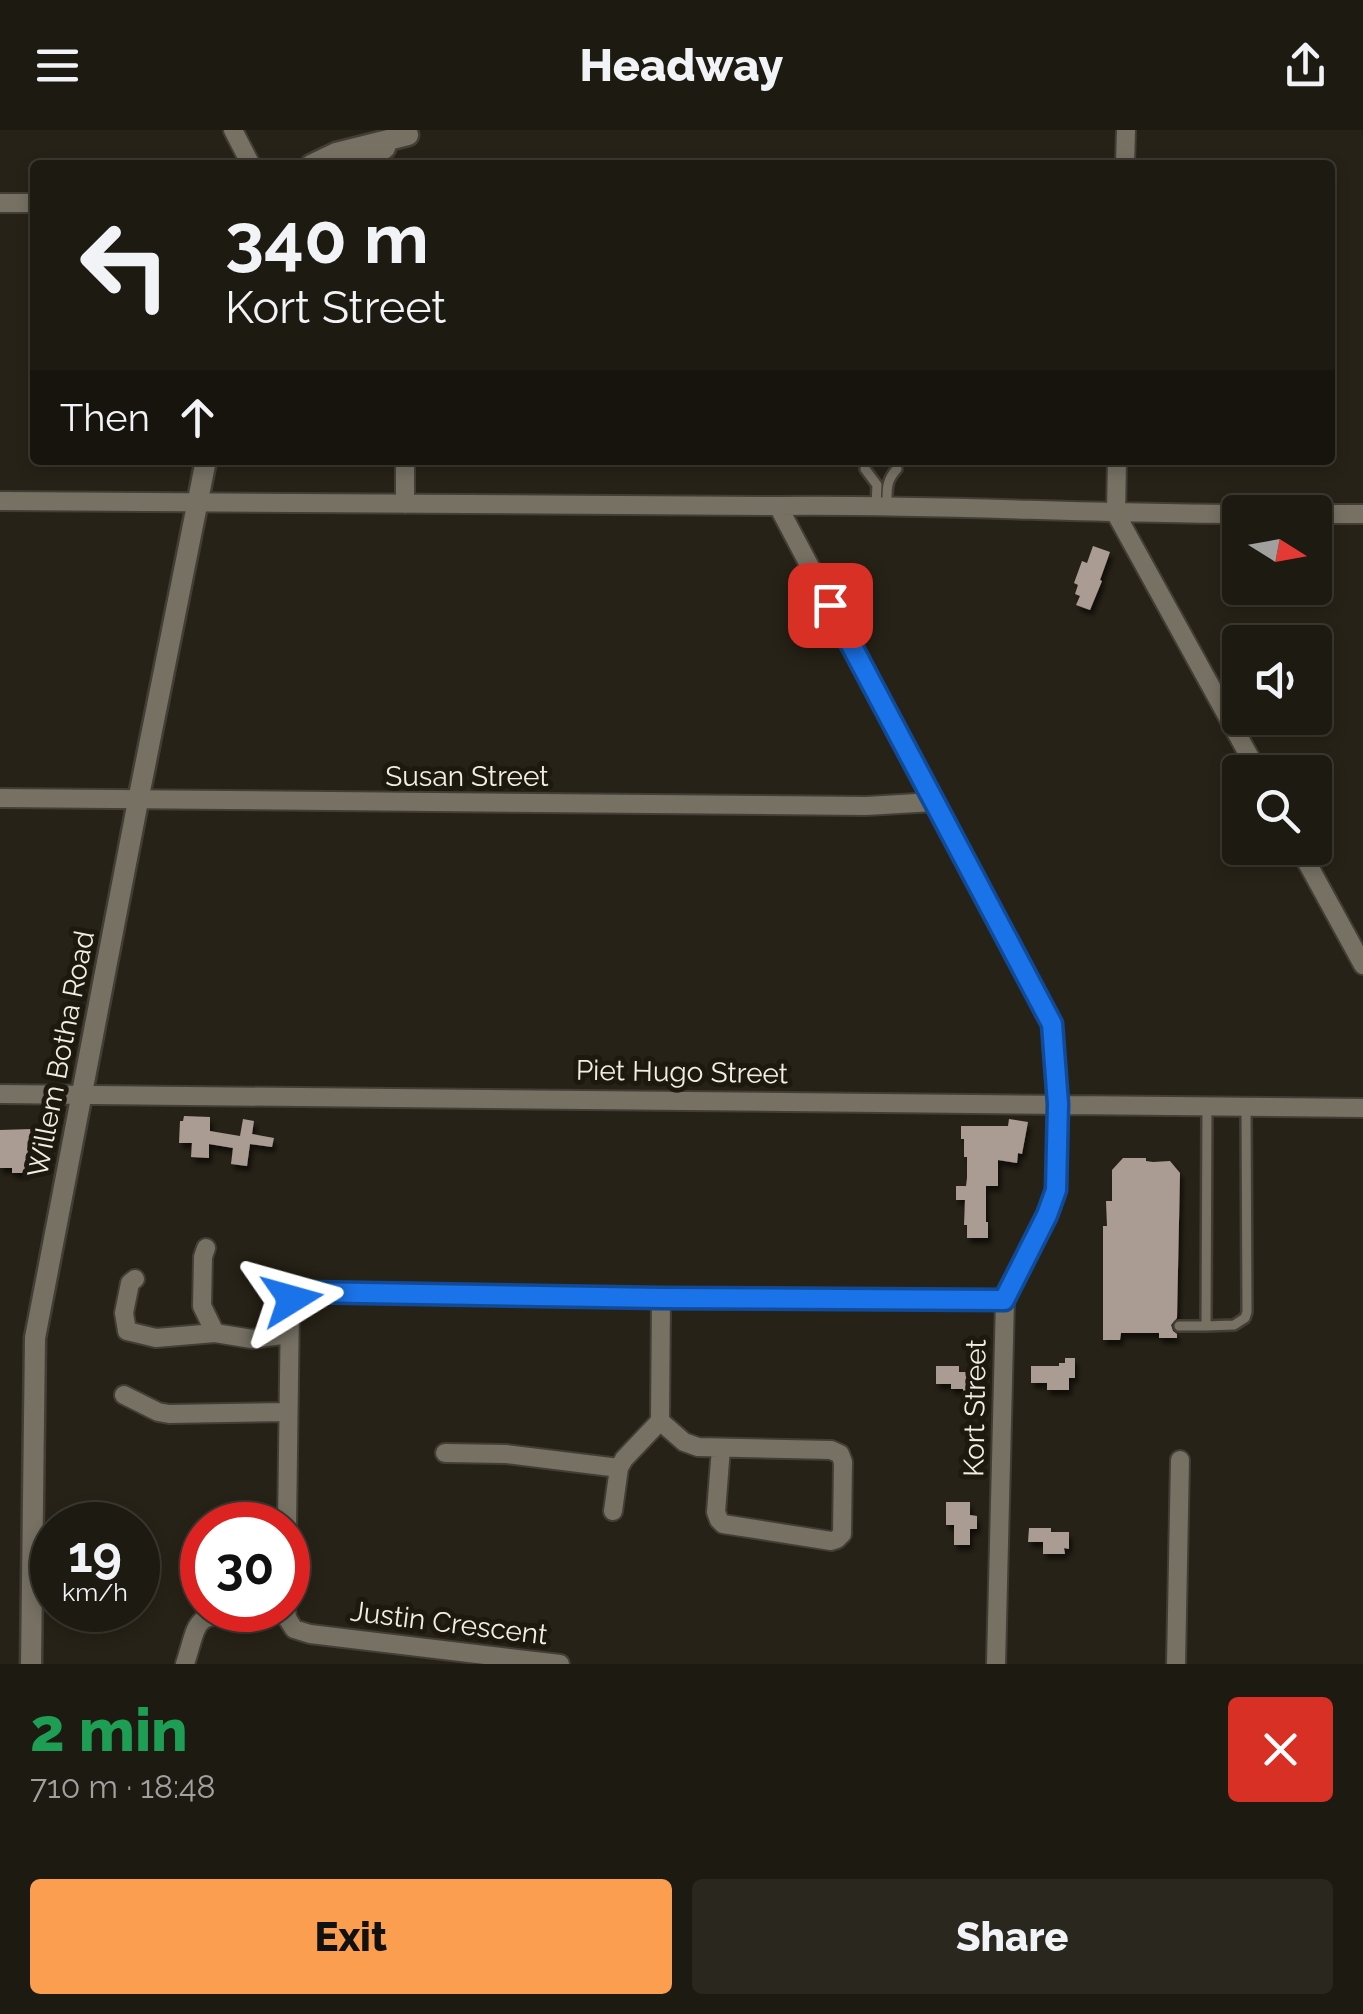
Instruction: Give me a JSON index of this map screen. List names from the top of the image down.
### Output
{
  "streets": {
    "street": [
      "Susan Street",
      "Willem Botha Road",
      "Piet Hugo Street",
      "Kort Street",
      "Justin Crescent"
    ]
  },
  "crossings": [
    ["Susan Street", "Willem Botha Road"],
    ["Susan Street", "Kort Street"],
    ["Willem Botha Road", "Piet Hugo Street"],
    ["Piet Hugo Street", "Kort Street"]
  ],
  "north": "right",
  "page": {
    "header": "Headway",
    "turn": ["340 m", "Kort Street"],
    "then": "Then",
    "speed": "19 km/h",
    "limit": "30",
    "heading": ["2 min", "710 m · 18:48"],
    "buttons": ["Exit", "Share"]
  }
}
